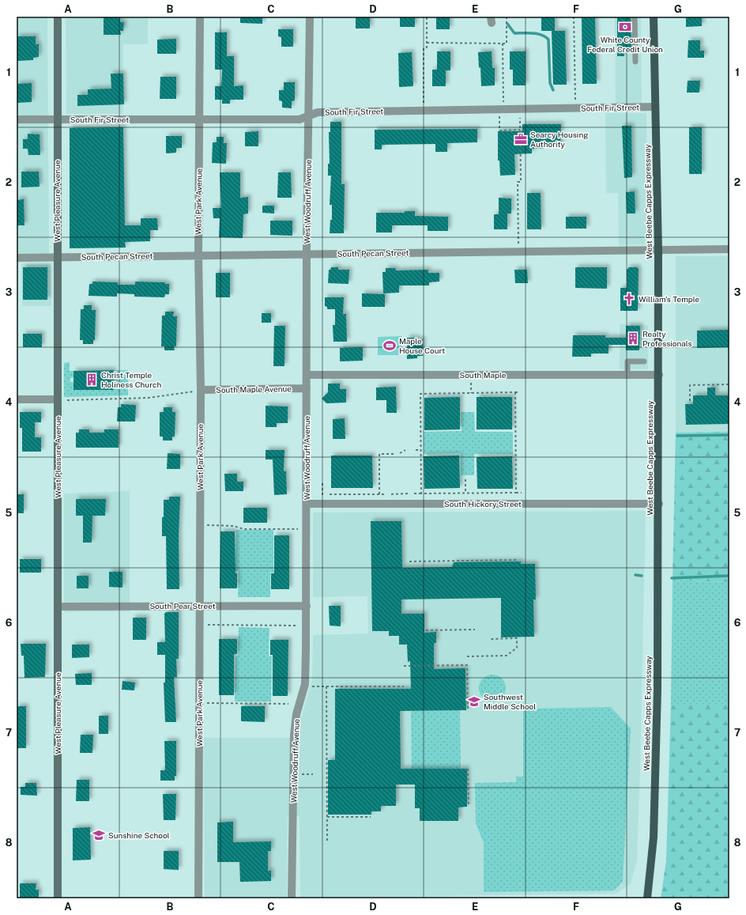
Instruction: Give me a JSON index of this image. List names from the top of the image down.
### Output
{
  "streets": {
    "main road": ["West Beebe Capps Expressway"],
    "street": [
      "South Fir Street",
      "West Pleasure Avenue",
      "West Park Avenue",
      "West Woodruff Avenue",
      "South Pecan Street",
      "South Maple",
      "South Maple Avenue",
      "South Hickory Street",
      "South Pear Street"
    ]
  },
  "crossings": [
    ["South Fir Street", "West Pleasure Avenue"],
    ["South Fir Street", "West Park Avenue"],
    ["South Fir Street", "West Woodruff Avenue"],
    ["South Fir Street", "West Beebe Capps Expressway"],
    ["West Pleasure Avenue", "South Pecan Street"],
    ["West Pleasure Avenue", "South Pear Street"],
    ["West Park Avenue", "South Pecan Street"],
    ["West Park Avenue", "South Maple Avenue"],
    ["West Park Avenue", "South Pear Street"],
    ["West Woodruff Avenue", "South Pecan Street"],
    ["West Woodruff Avenue", "South Maple"],
    ["West Woodruff Avenue", "South Maple Avenue"],
    ["West Woodruff Avenue", "South Hickory Street"],
    ["West Woodruff Avenue", "South Pear Street"],
    ["West Beebe Capps Expressway", "South Pecan Street"],
    ["West Beebe Capps Expressway", "South Maple"],
    ["West Beebe Capps Expressway", "South Hickory Street"]
  ],
  "places": {
    "bank": ["White County Federal Credit Union"],
    "office": ["Searcy Housing Authority"],
    "church": ["William's Temple"],
    "building": ["Realty Professionals", "Christ Temple Holiness Church"],
    "sports": ["Maple House Court"],
    "school or university": ["Southwest Middle School", "Sunshine School"]
  },
  "grid": {
    "columns": [
      "A",
      "B",
      "C",
      "D",
      "E",
      "F",
      "G"
    ],
    "rows": [
      "1",
      "2",
      "3",
      "4",
      "5",
      "6",
      "7",
      "8"
    ]
  }
}
